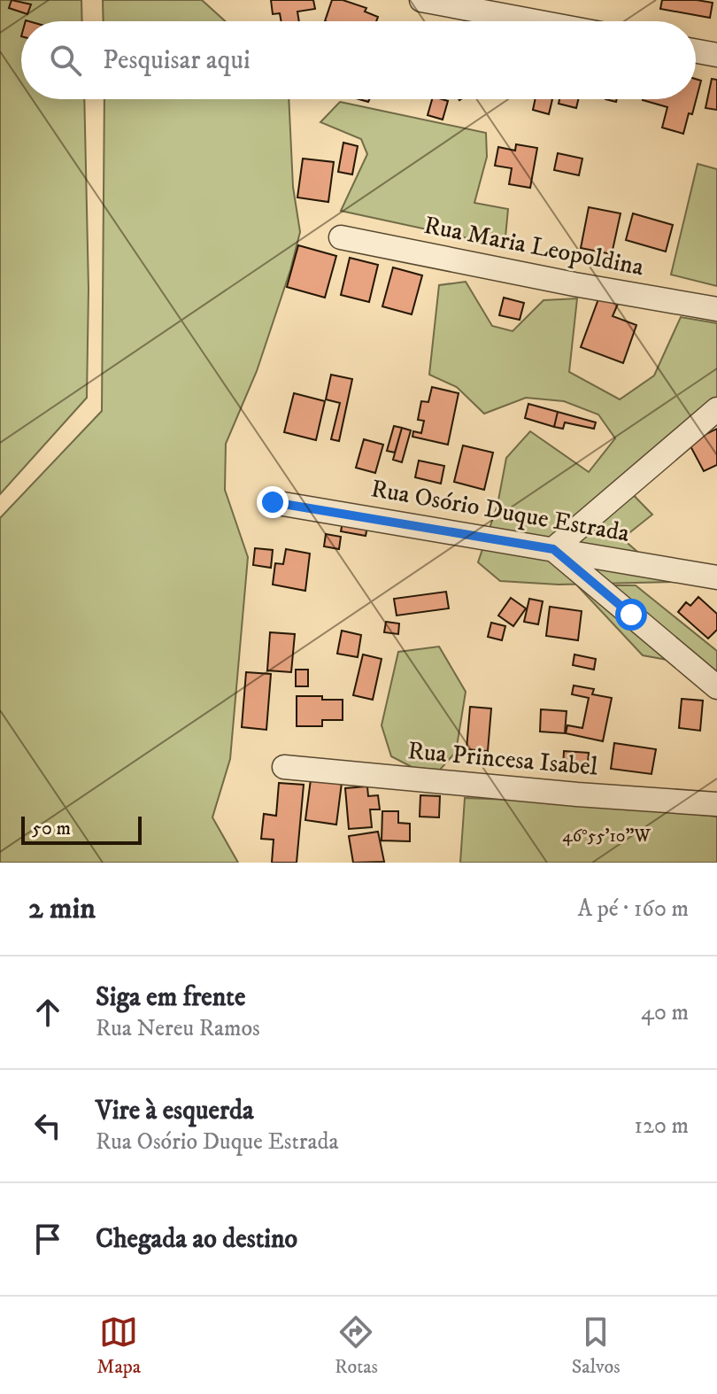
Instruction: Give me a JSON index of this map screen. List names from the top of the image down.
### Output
{
  "streets": {
    "street": ["Rua Maria Leopoldina", "Rua Osório Duque Estrada", "Rua Princesa Isabel"]
  },
  "scale_bar": "50 m",
  "page": {
    "search": "Pesquisar aqui",
    "scale": "50 m",
    "heading": ["2 min", "A pé · 160 m"],
    "list": [
      ["Siga em frente", "Rua Nereu Ramos", "40 m"],
      ["Vire à esquerda", "Rua Osório Duque Estrada", "120 m"],
      "Chegada ao destino"
    ],
    "nav": ["Mapa", "Rotas", "Salvos"]
  },
  "coordinates": ["46°55'10\"W"]
}
